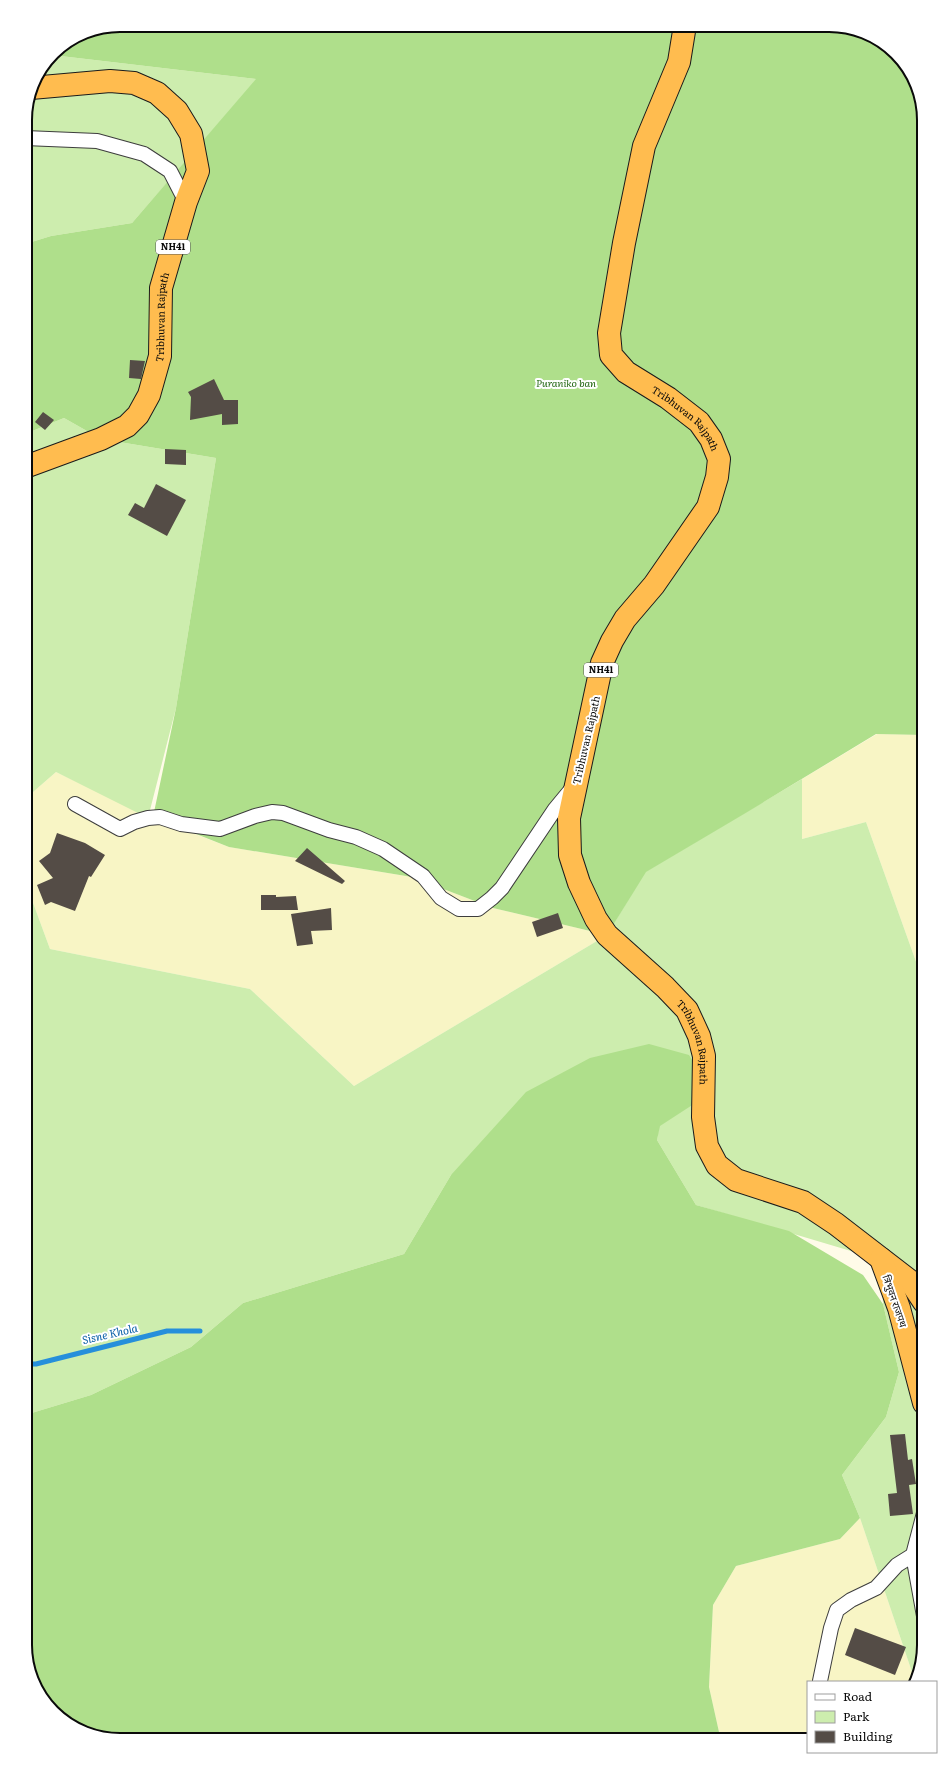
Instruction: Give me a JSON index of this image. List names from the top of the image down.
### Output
{
  "streets": {
    "highway": ["NH41", "Tribhuvan Rajpath", "त्रिभुवन राजपथ"]
  },
  "crossings": [
    ["Tribhuvan Rajpath", "त्रिभुवन राजपथ"]
  ],
  "water": ["Sisne Khola"],
  "parks": ["Puraniko ban"],
  "legend": ["Road", "Park", "Building"]
}
